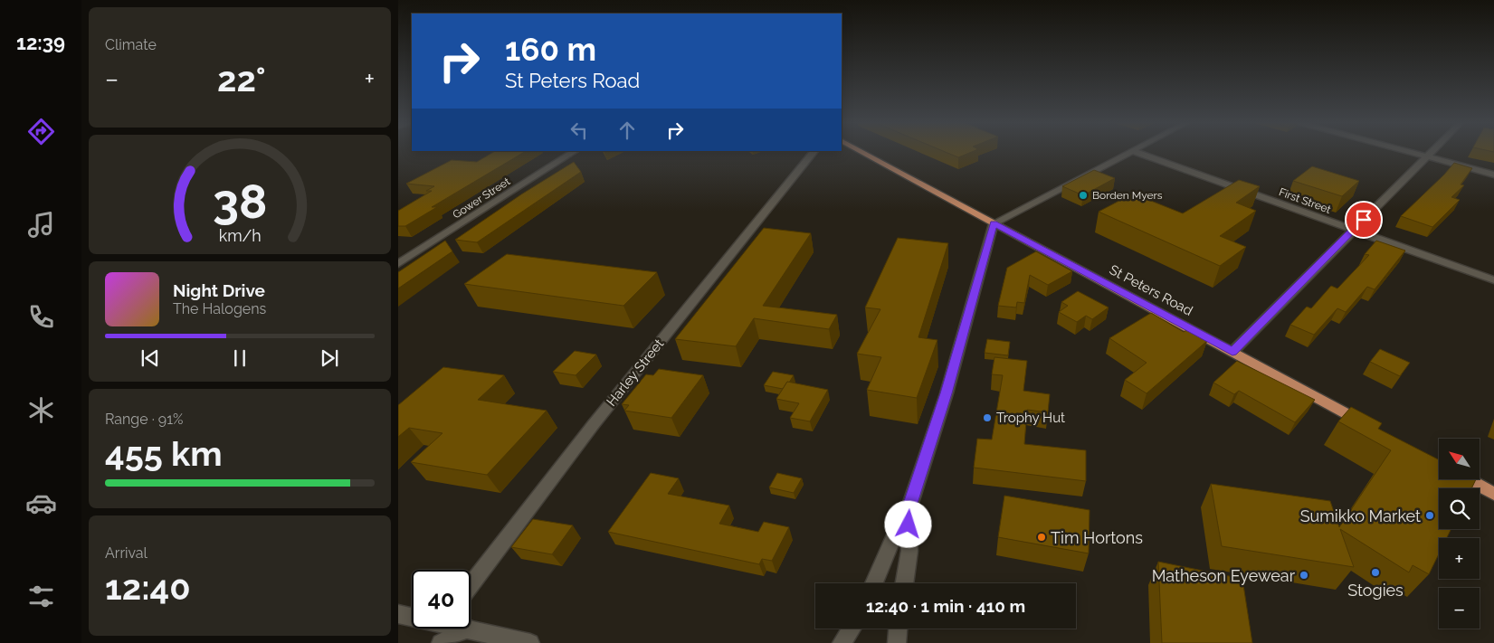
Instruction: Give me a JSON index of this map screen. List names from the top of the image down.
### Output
{
  "streets": {
    "main road": ["St Peters Road"],
    "street": ["Gower Street", "First Street", "Harley Street"]
  },
  "places": [
    "Borden Myers",
    "Trophy Hut",
    "Sumikko Market",
    "Tim Hortons",
    "Stogies",
    "Matheson Eyewear"
  ],
  "north": "top left",
  "page": {
    "tabs": "12:39",
    "tile": [
      "Climate",
      ["Range · 91%", "455 km"],
      ["Arrival", "12:40"]
    ],
    "turn": ["160 m", "St Peters Road"],
    "heat": ["−", "22°", "+"],
    "song": ["Night Drive", "The Halogens"],
    "map_buttons": ["+", "−"],
    "limit": "40",
    "trip": "12:40 · 1 min · 410 m",
    "gauge": ["38", "km/h"]
  }
}
